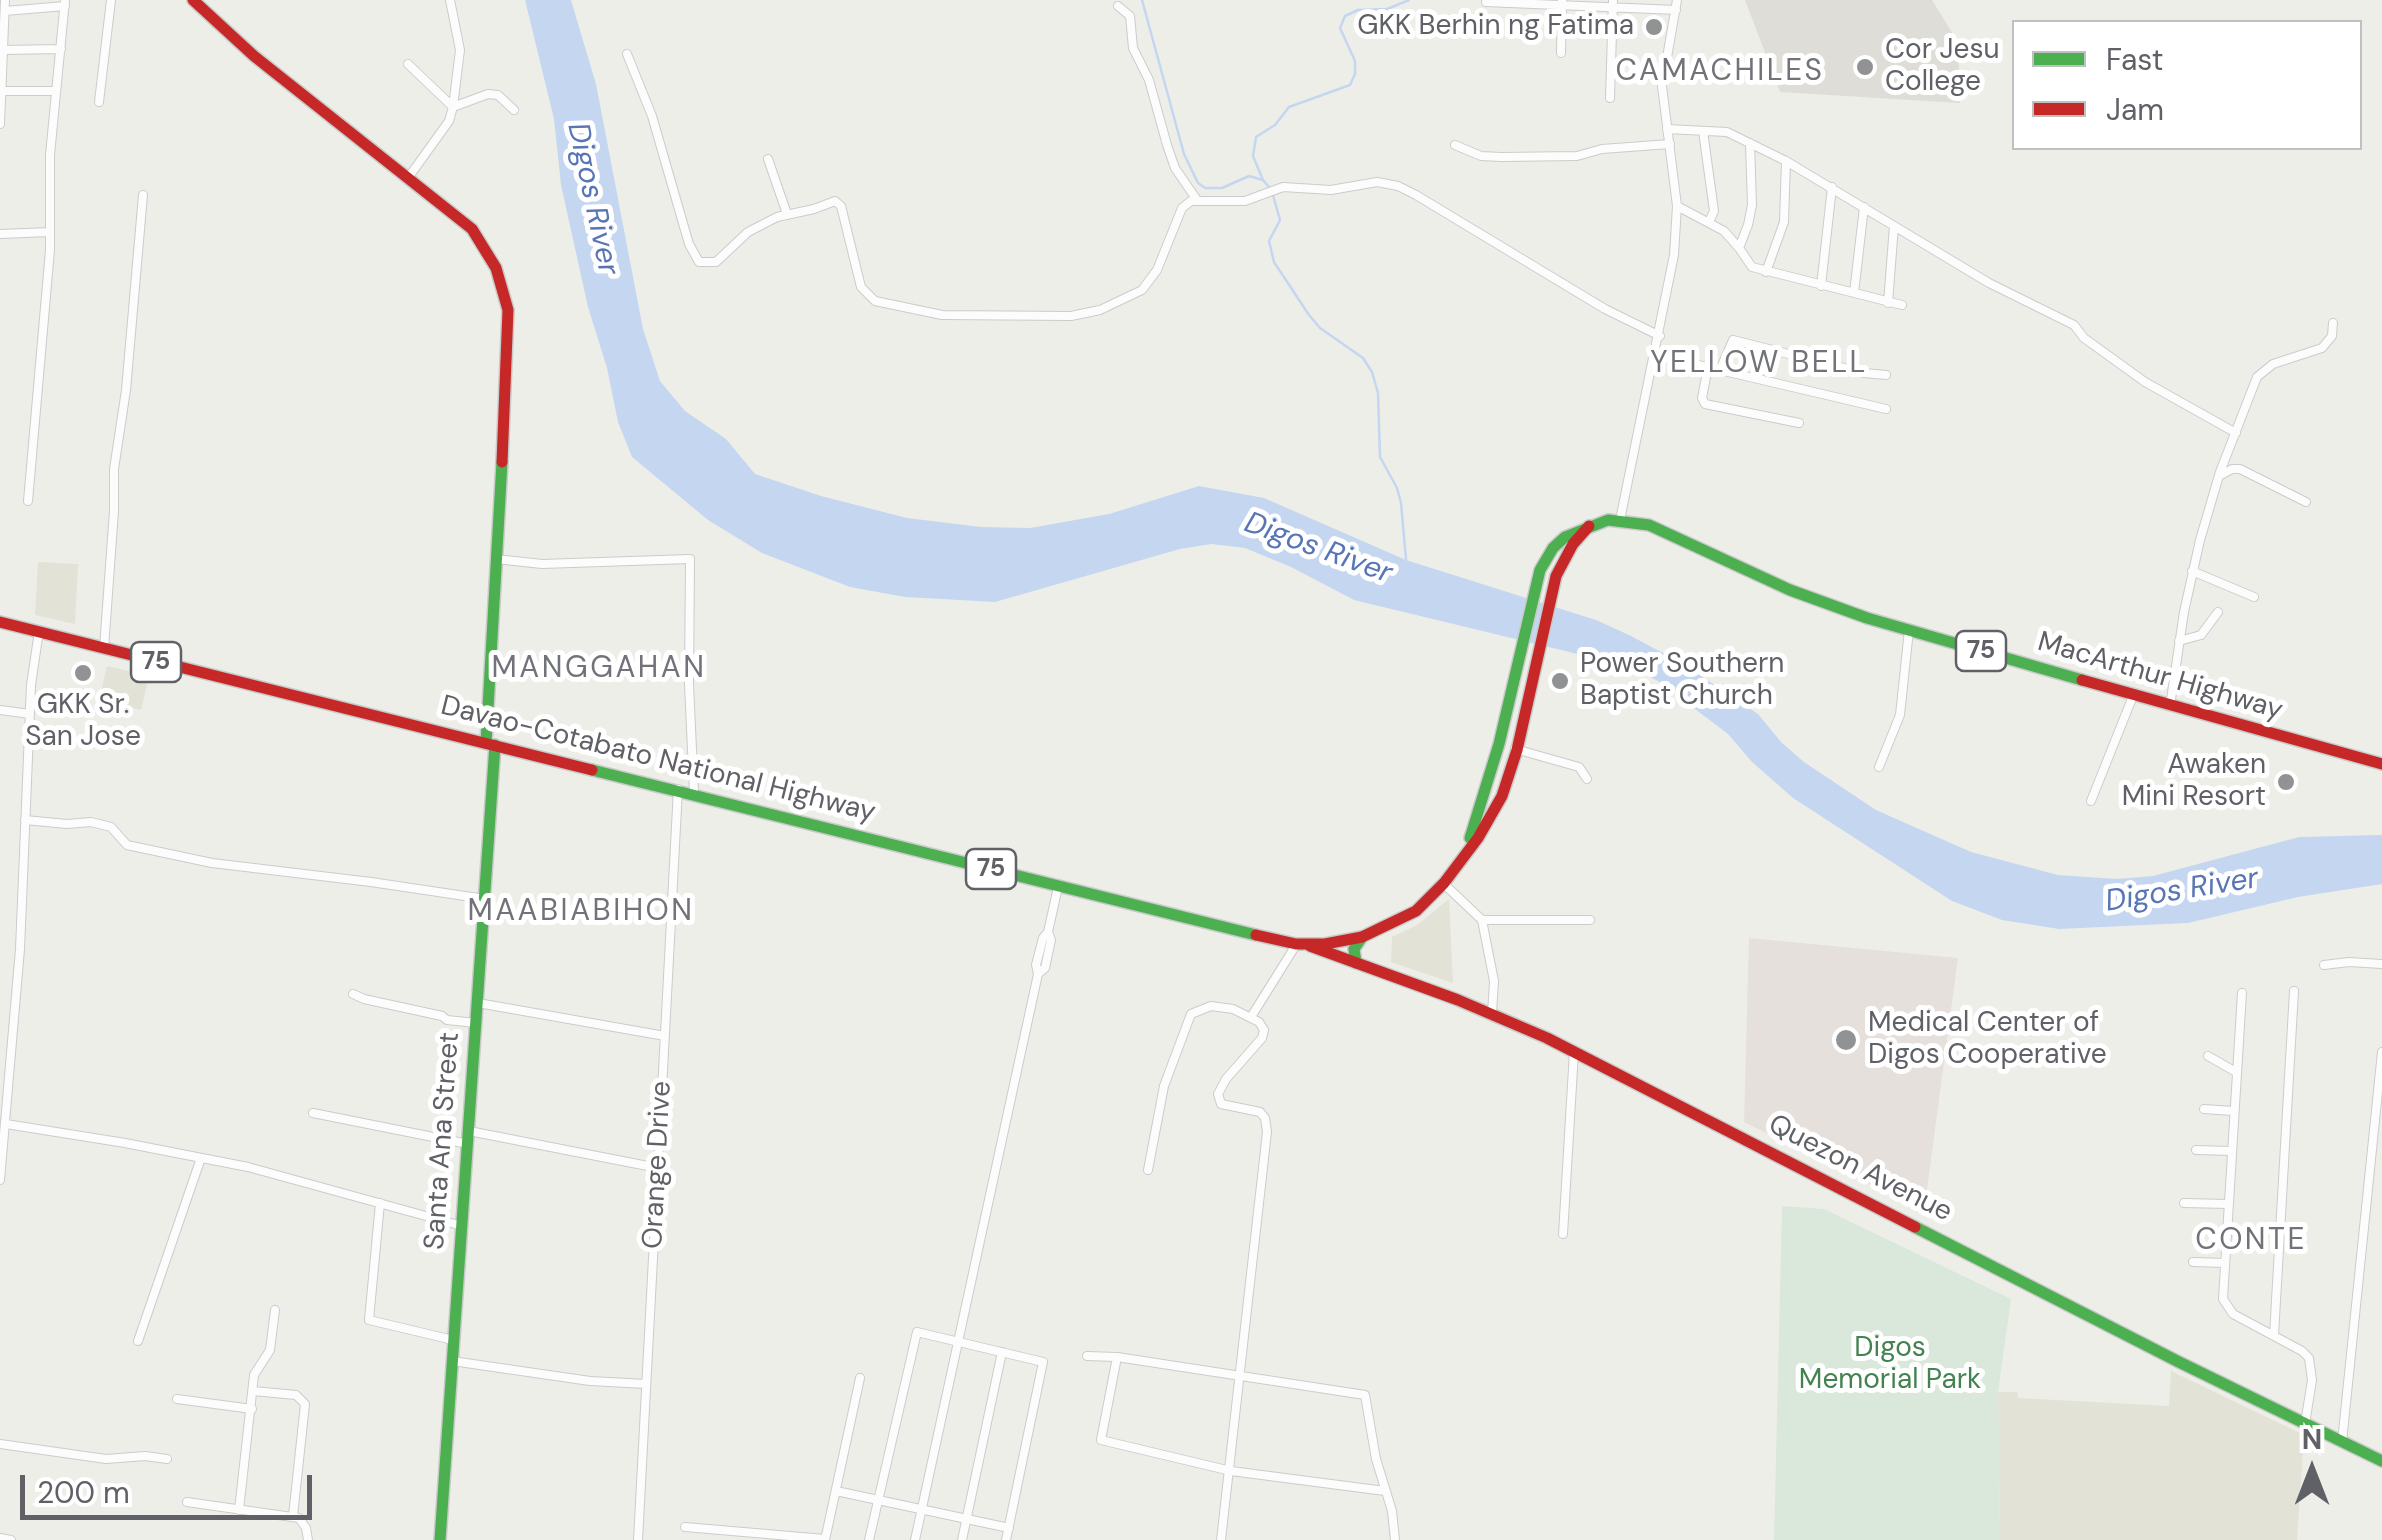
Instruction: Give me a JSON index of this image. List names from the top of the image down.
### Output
{
  "streets": {
    "main road": [
      "75",
      "MacArthur Highway",
      "Davao-Cotabato National Highway",
      "Santa Ana Street",
      "Quezon Avenue"
    ],
    "street": ["Orange Drive"]
  },
  "crossings": [
    ["MacArthur Highway", "Davao-Cotabato National Highway"],
    ["MacArthur Highway", "Quezon Avenue"],
    ["Davao-Cotabato National Highway", "Santa Ana Street"],
    ["Davao-Cotabato National Highway", "Orange Drive"],
    ["Davao-Cotabato National Highway", "Quezon Avenue"]
  ],
  "districts": [
    "CAMACHILES",
    "YELLOW BELL",
    "MANGGAHAN",
    "MAABIABIHON",
    "CONTE"
  ],
  "water": ["Digos River"],
  "parks": ["Digos Memorial Park"],
  "places": [
    "GKK Berhin ng Fatima",
    "Cor Jesu College",
    "GKK Sr. San Jose",
    "Power Southern Baptist Church",
    "Awaken Mini Resort",
    "Medical Center of Digos Cooperative"
  ],
  "legend": ["Fast", "Jam"],
  "scale_bar": "200 m",
  "north": "top"
}
